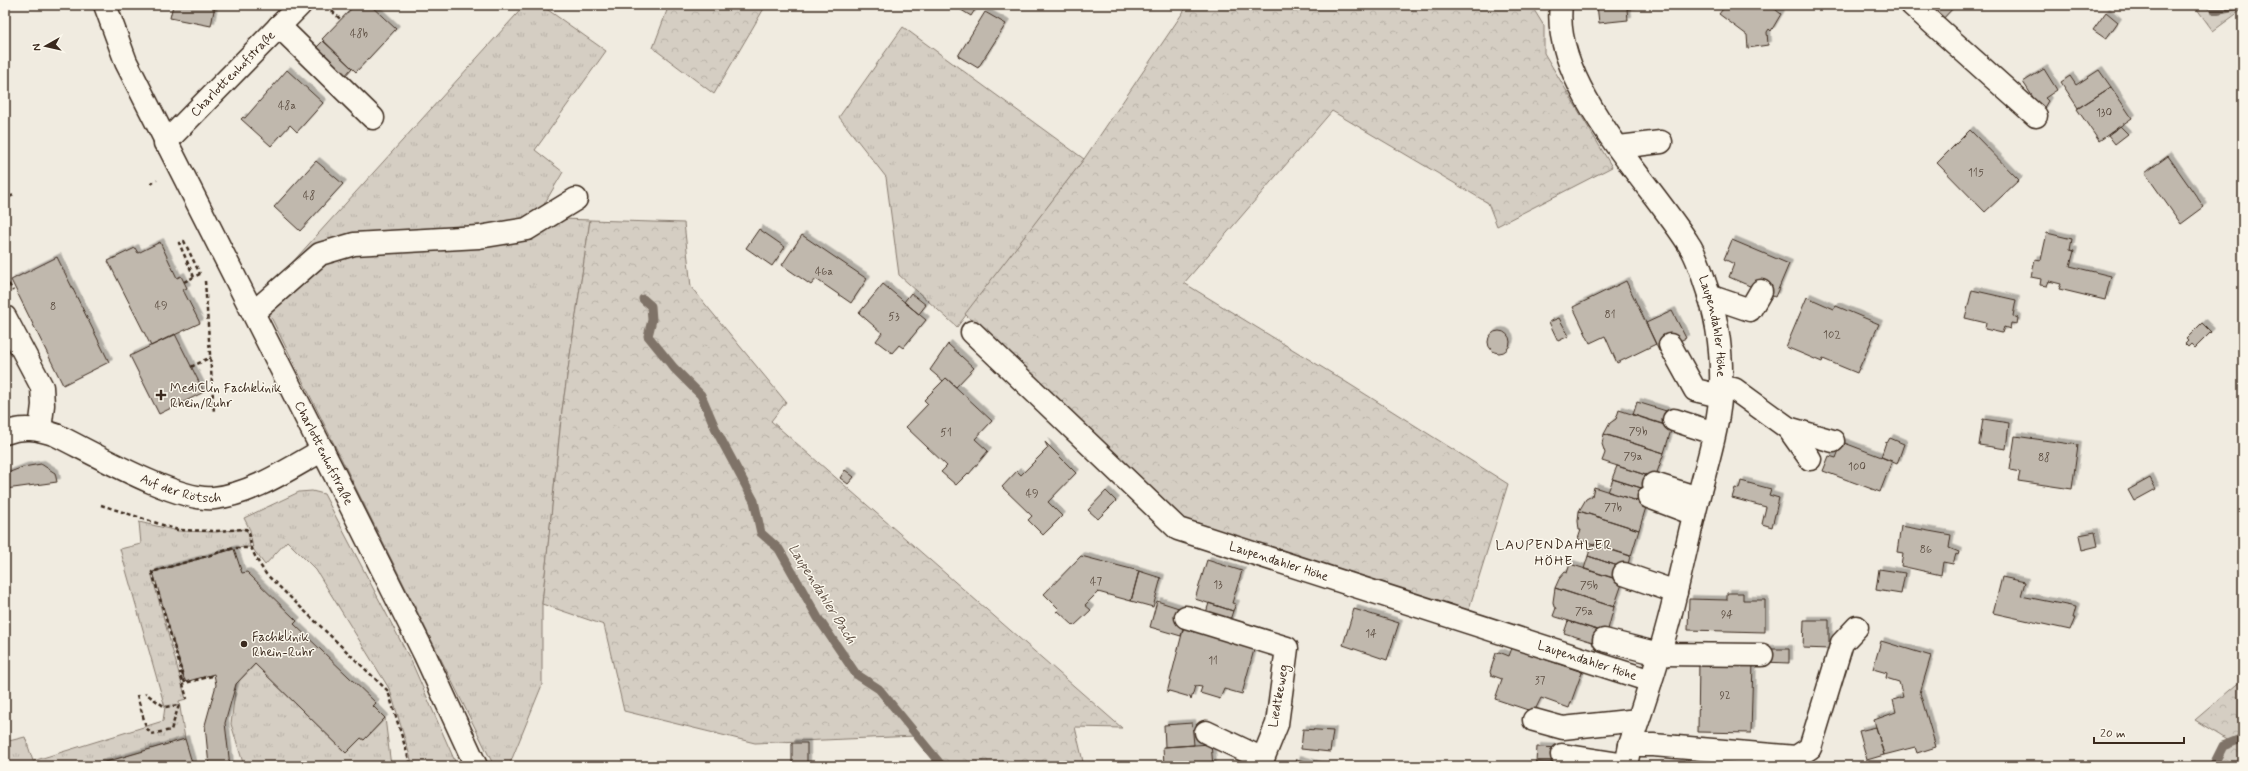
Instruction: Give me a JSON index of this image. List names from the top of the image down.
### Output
{
  "streets": {
    "street": [
      "Charlottenhofstraße",
      "Laupendahler Höhe",
      "Auf der Rötsch",
      "Liedtkeweg"
    ]
  },
  "crossings": [
    ["Charlottenhofstraße", "Auf der Rötsch"]
  ],
  "districts": ["LAUPENDAHLER HÖHE"],
  "water": ["Laupendahler Bach"],
  "places": {
    "health": ["MediClin Fachklinik Rhein/Ruhr"],
    "other": ["Fachklinik Rhein-Ruhr"]
  },
  "house_numbers": [
    "48b",
    "48a",
    "130",
    "115",
    "48",
    "46a",
    "49",
    "8",
    "81",
    "53",
    "102",
    "79b",
    "51",
    "79a",
    "88",
    "100",
    "49",
    "77b",
    "86",
    "47",
    "13",
    "75b",
    "75a",
    "94",
    "14",
    "11",
    "37",
    "92"
  ],
  "scale_bar": "20 m",
  "north": "left"
}
